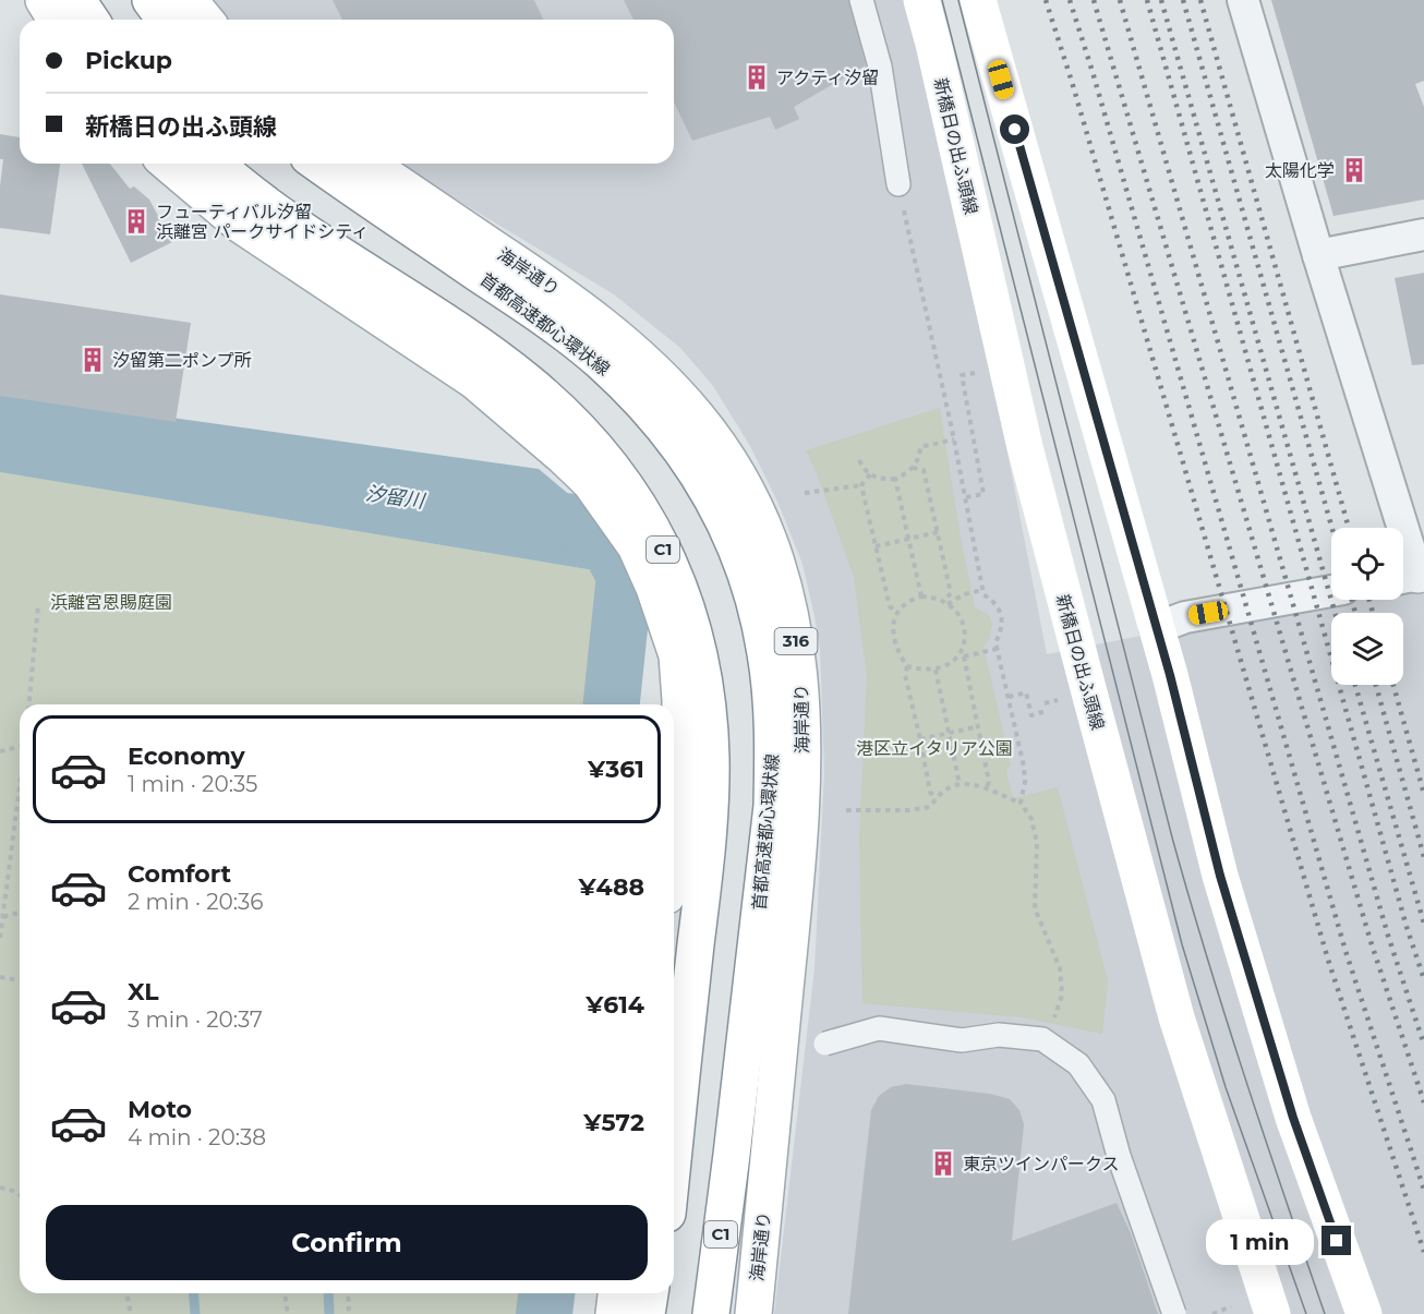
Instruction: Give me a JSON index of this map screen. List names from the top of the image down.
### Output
{
  "streets": {
    "main road": [
      "新橋日の出ふ頭線",
      "海岸通り",
      "首都高速都心環状線",
      "C1",
      "316"
    ]
  },
  "crossings": [
    ["首都高速都心環状線", "C1"]
  ],
  "water": ["汐留川"],
  "parks": ["浜離宮恩賜庭園", "港区立イタリア公園"],
  "places": {
    "building": [
      "アクティ汐留",
      "太陽化学",
      "フューティバル汐留 浜離宮 パークサイドシティ",
      "汐留第二ポンプ所",
      "東京ツインパークス"
    ]
  },
  "page": {
    "banner": ["Pickup", "新橋日の出ふ頭線"],
    "list": [
      {
        "name": "Economy",
        "note": "1 min · 20:35",
        "value": "¥361"
      },
      {
        "name": "Comfort",
        "note": "2 min · 20:36",
        "value": "¥488"
      },
      {
        "name": "XL",
        "note": "3 min · 20:37",
        "value": "¥614"
      },
      {
        "name": "Moto",
        "note": "4 min · 20:38",
        "value": "¥572"
      }
    ],
    "buttons": "Confirm",
    "bubble": "1 min"
  }
}
